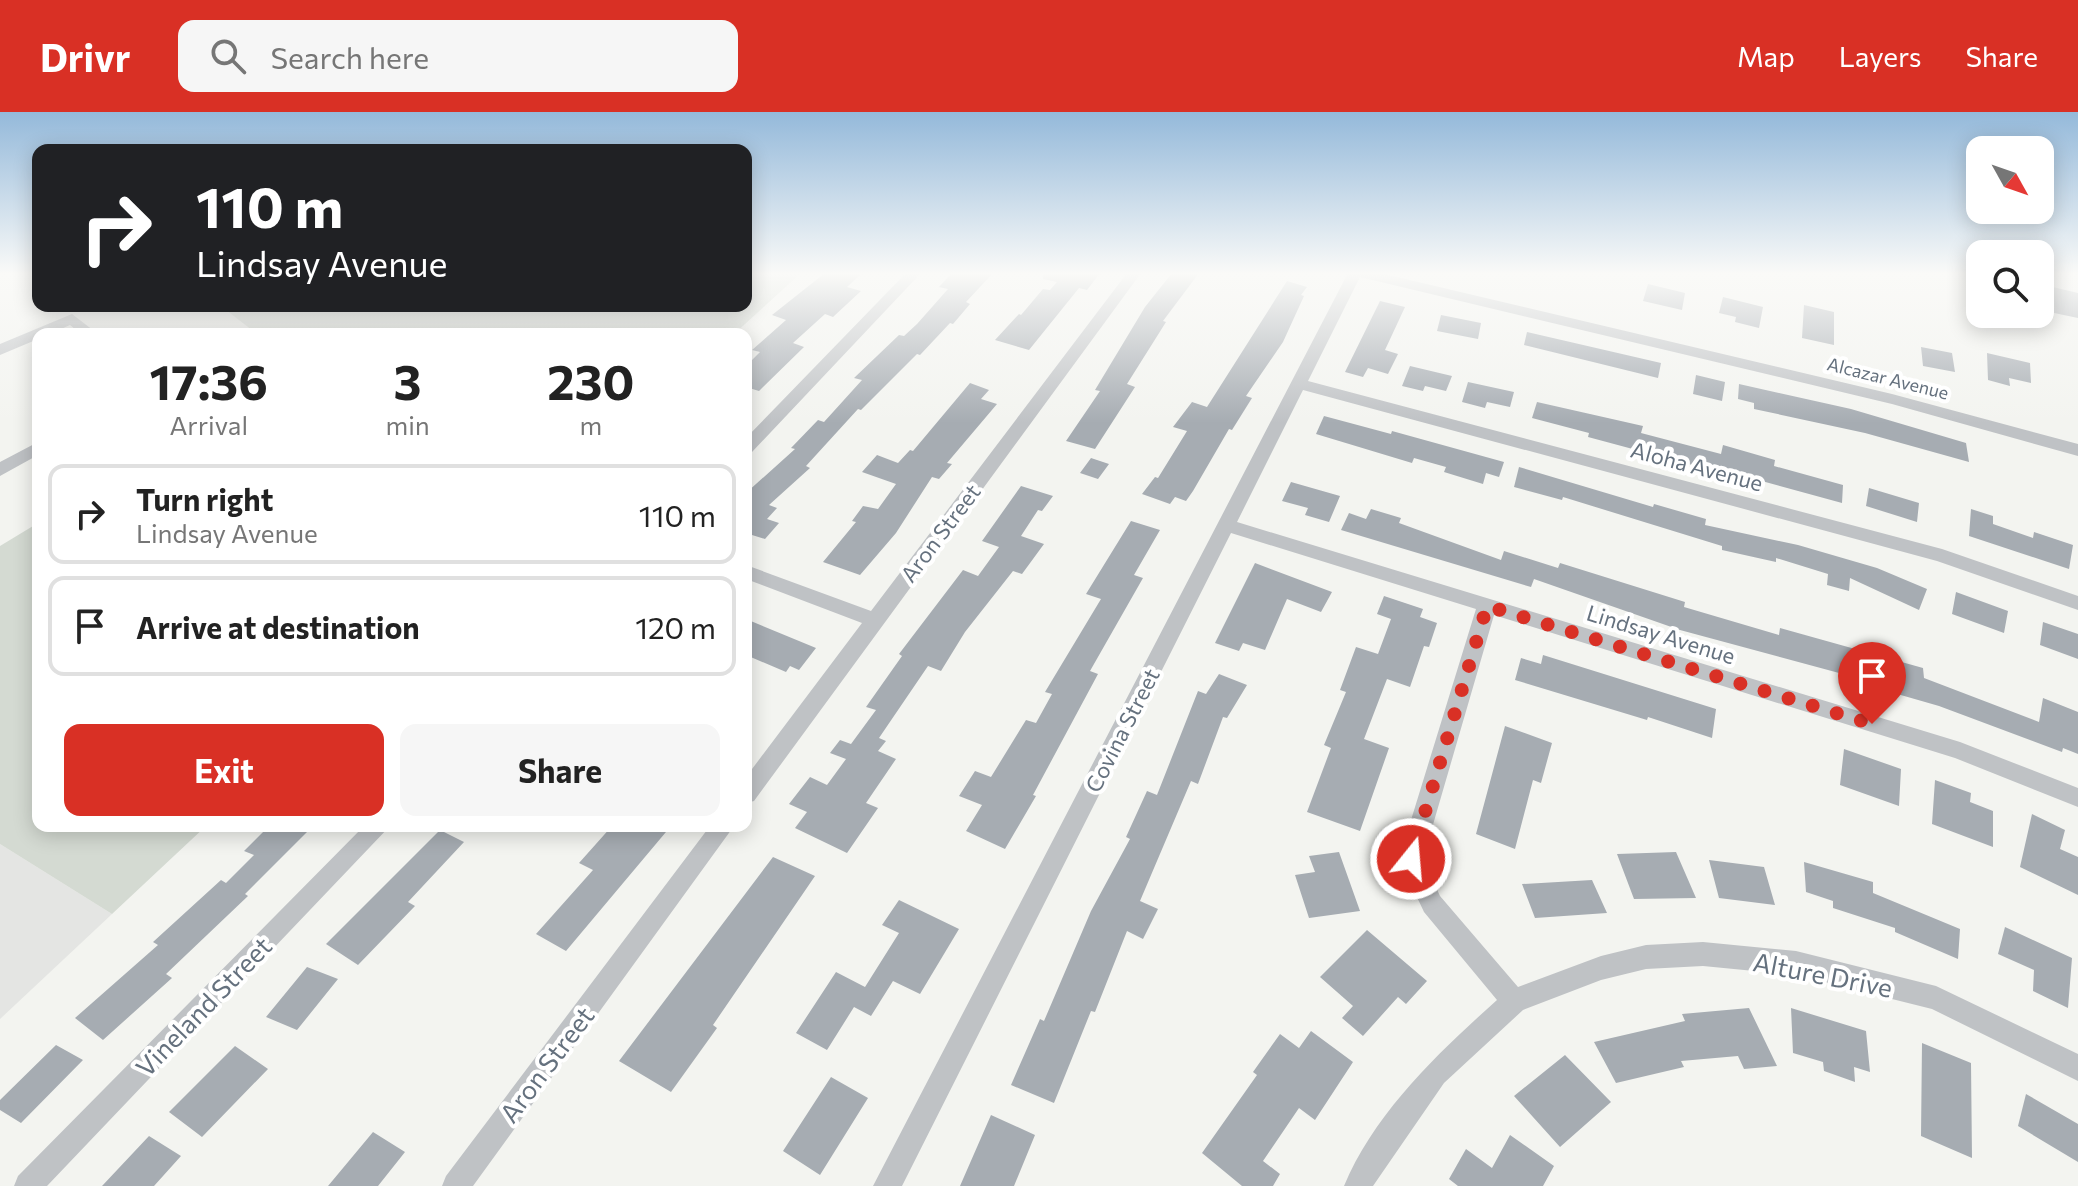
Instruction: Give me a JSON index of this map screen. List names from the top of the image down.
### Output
{
  "streets": {
    "street": [
      "Alcazar Avenue",
      "Aloha Avenue",
      "Aron Street",
      "Lindsay Avenue",
      "Covina Street",
      "Alture Drive",
      "Vineland Street"
    ]
  },
  "crossings": [
    ["Aloha Avenue", "Covina Street"],
    ["Lindsay Avenue", "Covina Street"]
  ],
  "north": "bottom right",
  "page": {
    "header": "Drivr",
    "search": "Search here",
    "nav": ["Map", "Layers", "Share"],
    "turn": ["110 m", "Lindsay Avenue"],
    "eta": [
      "17:36",
      "Arrival",
      "3",
      "min",
      "230",
      "m"
    ],
    "list": [
      {
        "name": "Turn right",
        "note": "Lindsay Avenue",
        "value": "110 m"
      },
      {
        "name": "Arrive at destination",
        "value": "120 m"
      }
    ],
    "buttons": ["Exit", "Share"]
  }
}
